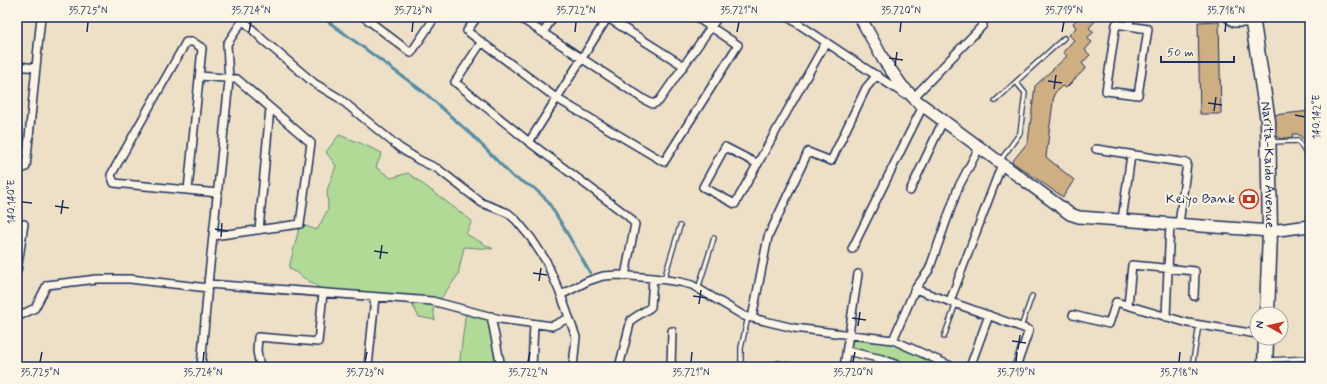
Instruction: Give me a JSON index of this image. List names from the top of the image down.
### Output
{
  "streets": {
    "highway": ["Narita-Kaido Avenue"]
  },
  "places": {
    "bank": ["Keiyo Bank"]
  },
  "scale_bar": "50 m",
  "north": "left",
  "coordinates": [
    "35.725°N",
    "35.724°N",
    "35.723°N",
    "35.722°N",
    "35.721°N",
    "35.720°N",
    "35.719°N",
    "35.718°N",
    "140.142°E",
    "140.140°E"
  ]
}
